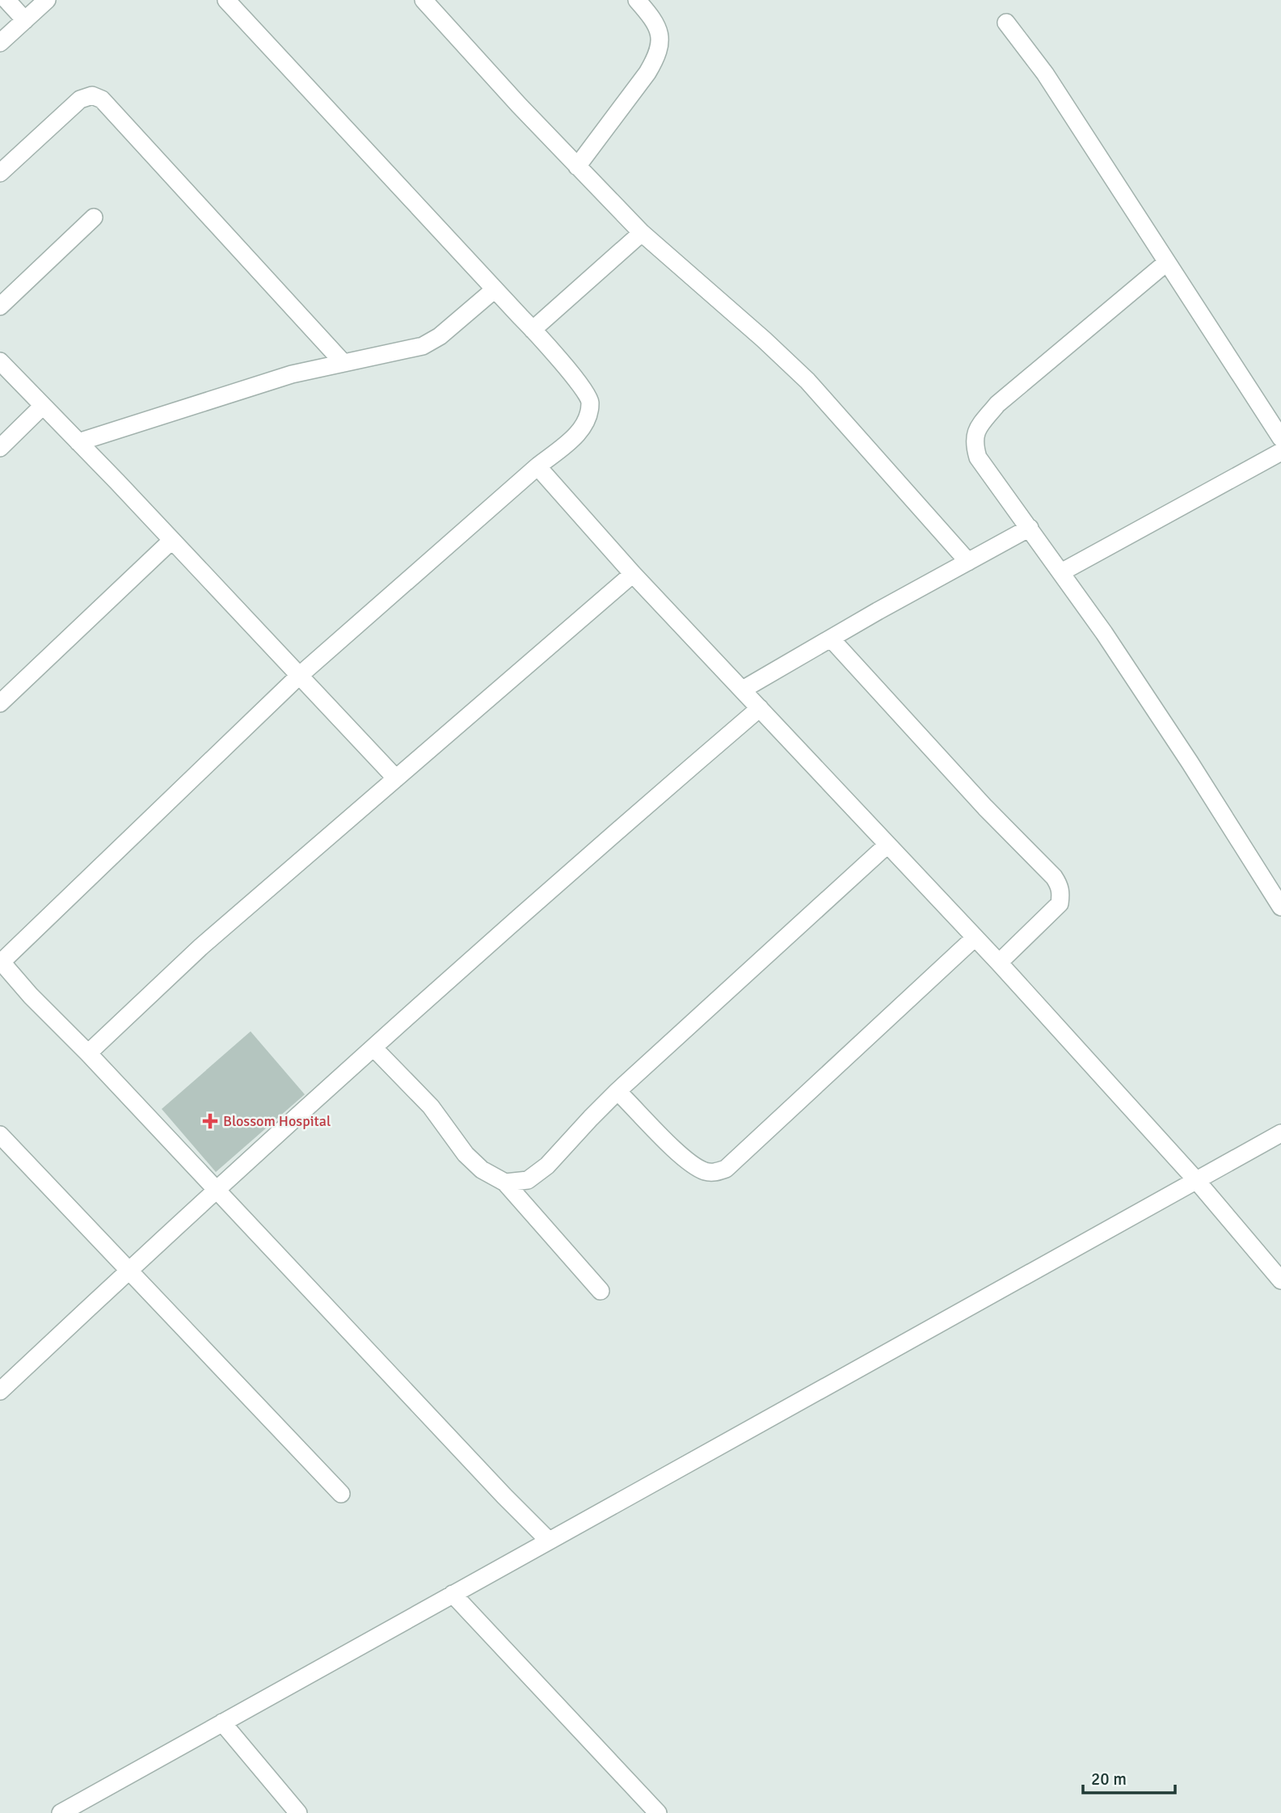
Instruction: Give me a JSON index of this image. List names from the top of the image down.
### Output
{
  "places": {
    "health": ["Blossom Hospital"]
  },
  "scale_bar": "20 m"
}
